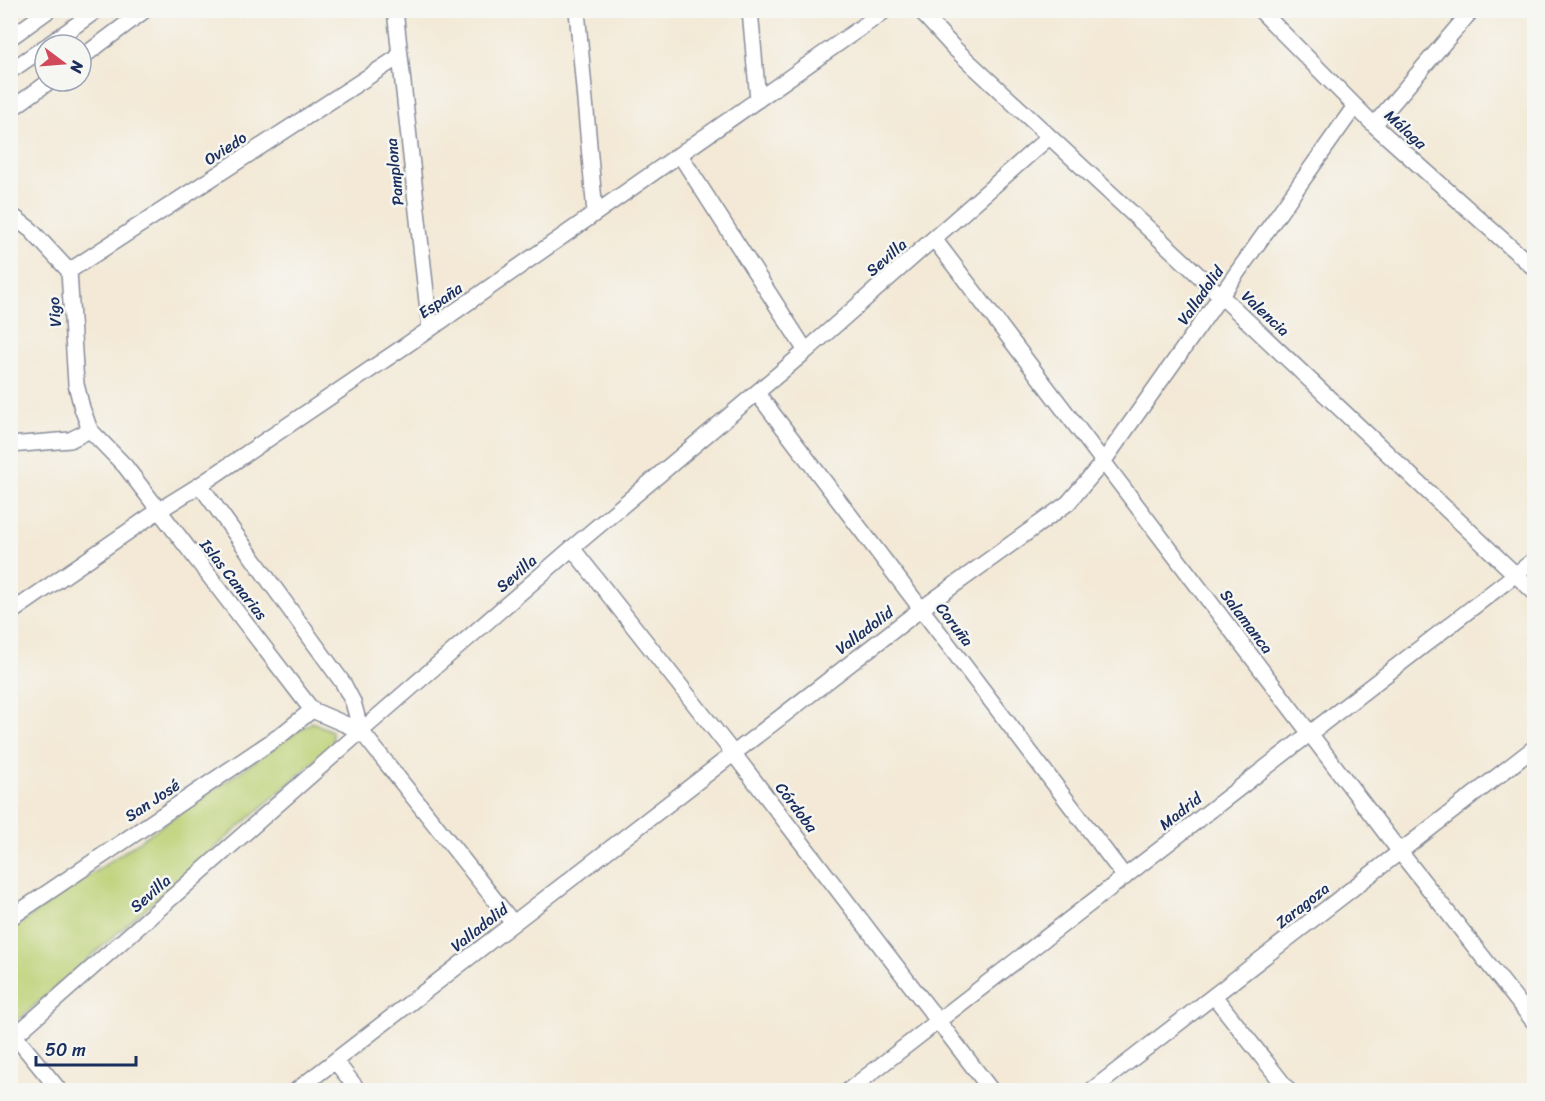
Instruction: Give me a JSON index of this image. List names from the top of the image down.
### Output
{
  "streets": {
    "street": [
      "Málaga",
      "Oviedo",
      "Pamplona",
      "Sevilla",
      "Valladolid",
      "España",
      "Vigo",
      "Valencia",
      "Islas Canarias",
      "Salamanca",
      "Coruña",
      "San José",
      "Córdoba",
      "Madrid",
      "Zaragoza"
    ]
  },
  "crossings": [
    ["Málaga", "Valladolid"],
    ["Oviedo", "Pamplona"],
    ["Oviedo", "Vigo"],
    ["Pamplona", "España"],
    ["Sevilla", "Valencia"],
    ["Sevilla", "Islas Canarias"],
    ["Sevilla", "Salamanca"],
    ["Sevilla", "Coruña"],
    ["Sevilla", "Córdoba"],
    ["Valladolid", "Valencia"],
    ["Valladolid", "Islas Canarias"],
    ["Valladolid", "Salamanca"],
    ["Valladolid", "Coruña"],
    ["Valladolid", "Córdoba"],
    ["España", "Islas Canarias"],
    ["Vigo", "Islas Canarias"],
    ["Valencia", "Madrid"],
    ["Islas Canarias", "San José"],
    ["Salamanca", "Madrid"],
    ["Salamanca", "Zaragoza"],
    ["Coruña", "Madrid"],
    ["Córdoba", "Madrid"]
  ],
  "scale_bar": "50 m",
  "north": "right"
}
